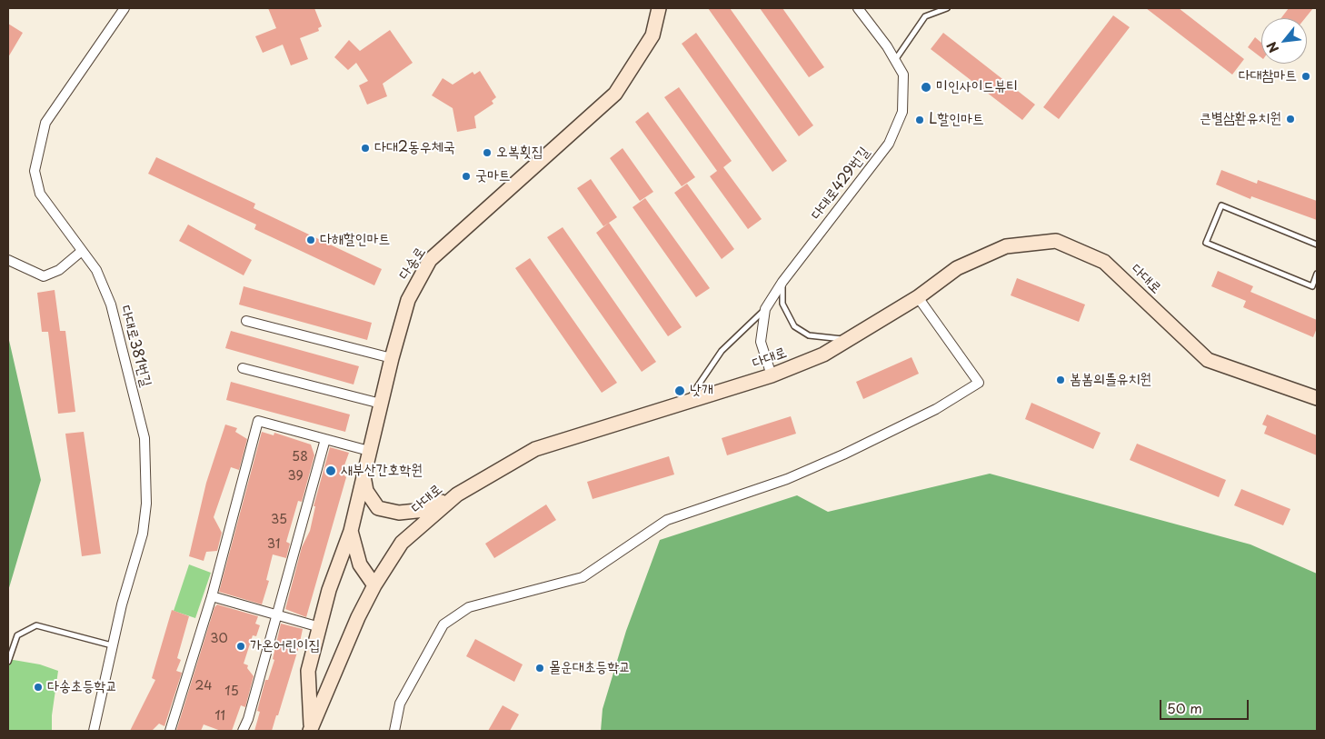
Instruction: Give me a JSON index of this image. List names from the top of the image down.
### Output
{
  "streets": {
    "main road": ["다송로", "다대로"],
    "street": ["다대로429번길", "다대로381번길"]
  },
  "crossings": [
    ["다대로429번길", "다대로"],
    ["다송로", "다대로"]
  ],
  "places": [
    "다대참마트",
    "미인사이드뷰티",
    "큰별삼환유치원",
    "L할인마트",
    "다대2동우체국",
    "오복횟집",
    "굿마트",
    "다해할인마트",
    "봄봄의뜰유치원",
    "낫개",
    "새부산간호학원",
    "가온어린이집",
    "몰운대초등학교",
    "다송초등학교"
  ],
  "house_numbers": [
    "58",
    "39",
    "35",
    "31",
    "30",
    "24",
    "15",
    "11"
  ],
  "scale_bar": "50 m",
  "north": "bottom left"
}
